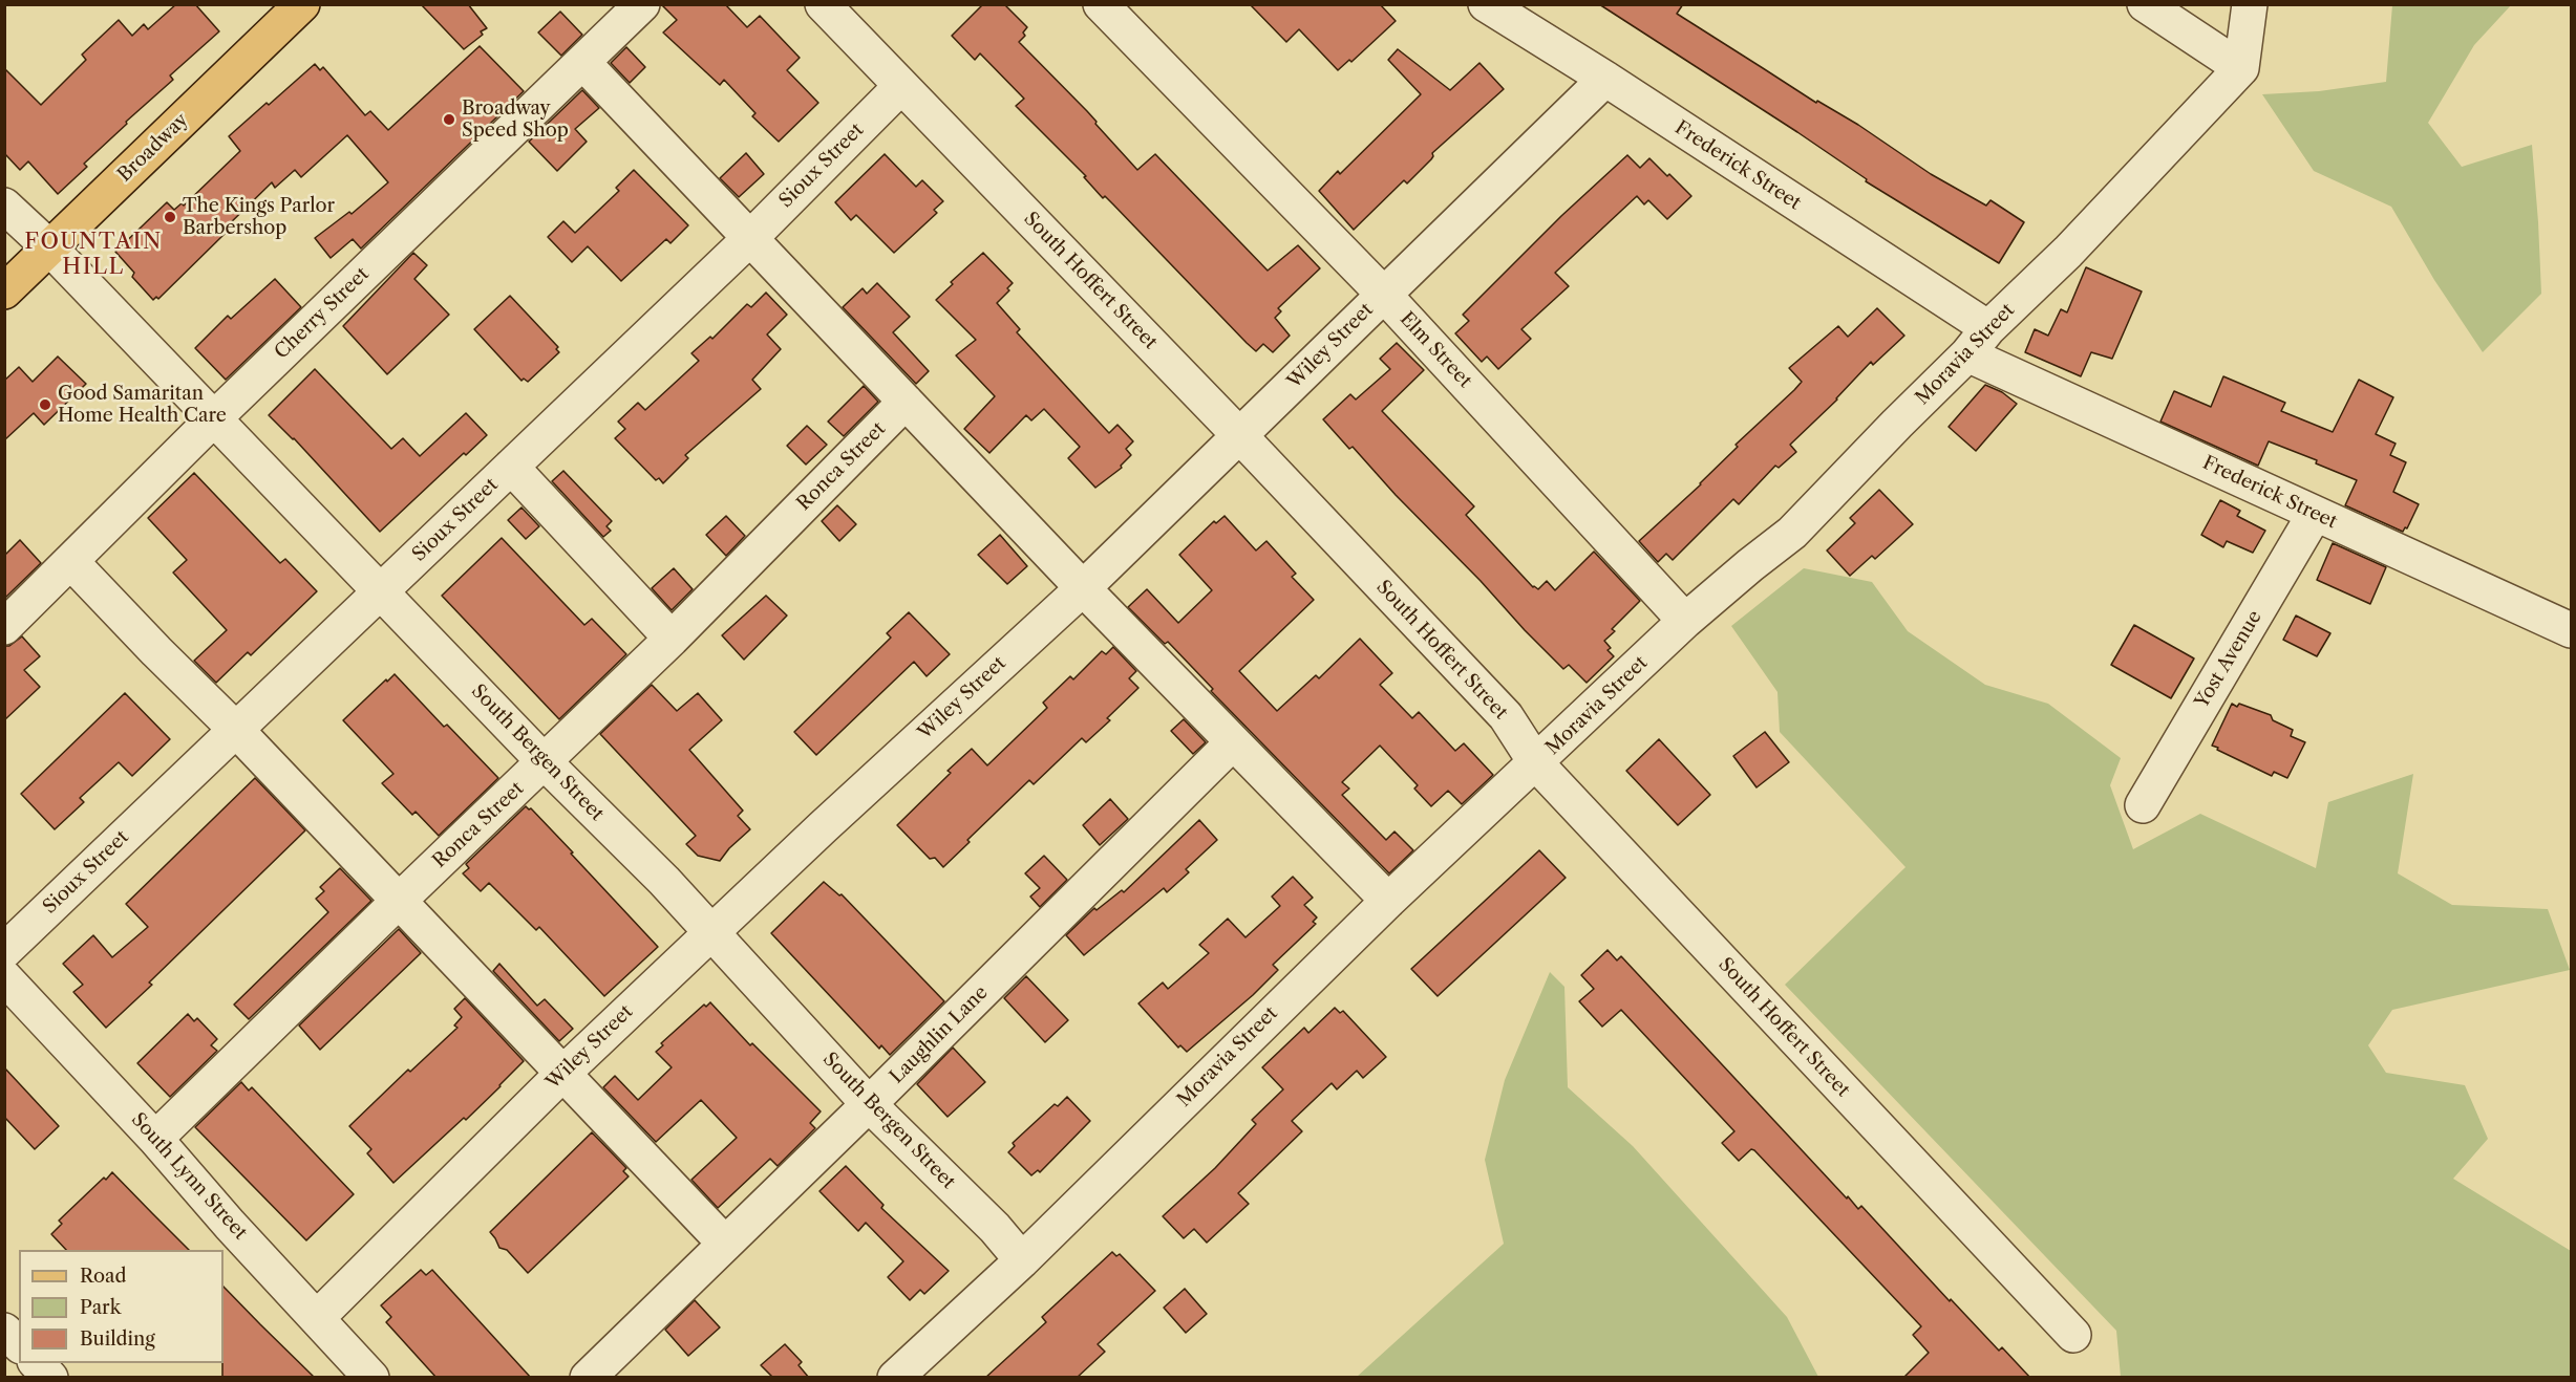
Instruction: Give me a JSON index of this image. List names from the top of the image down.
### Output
{
  "streets": {
    "main road": ["Broadway"],
    "street": [
      "Sioux Street",
      "Frederick Street",
      "South Hoffert Street",
      "Cherry Street",
      "Wiley Street",
      "Elm Street",
      "Moravia Street",
      "Ronca Street",
      "Yost Avenue",
      "South Bergen Street",
      "Laughlin Lane",
      "South Lynn Street"
    ]
  },
  "crossings": [
    ["Broadway", "South Bergen Street"],
    ["Sioux Street", "South Hoffert Street"],
    ["Sioux Street", "South Bergen Street"],
    ["Frederick Street", "Wiley Street"],
    ["Frederick Street", "Moravia Street"],
    ["Frederick Street", "Yost Avenue"],
    ["South Hoffert Street", "Wiley Street"],
    ["South Hoffert Street", "Moravia Street"],
    ["Cherry Street", "South Bergen Street"],
    ["Wiley Street", "Elm Street"],
    ["Wiley Street", "South Bergen Street"],
    ["Wiley Street", "South Lynn Street"],
    ["Elm Street", "Moravia Street"],
    ["Moravia Street", "South Bergen Street"],
    ["Ronca Street", "South Bergen Street"],
    ["Ronca Street", "South Lynn Street"],
    ["South Bergen Street", "Laughlin Lane"]
  ],
  "districts": ["FOUNTAIN HILL"],
  "places": ["Broadway Speed Shop", "The Kings Parlor Barbershop", "Good Samaritan Home Health Care"],
  "legend": ["Road", "Park", "Building"]
}
